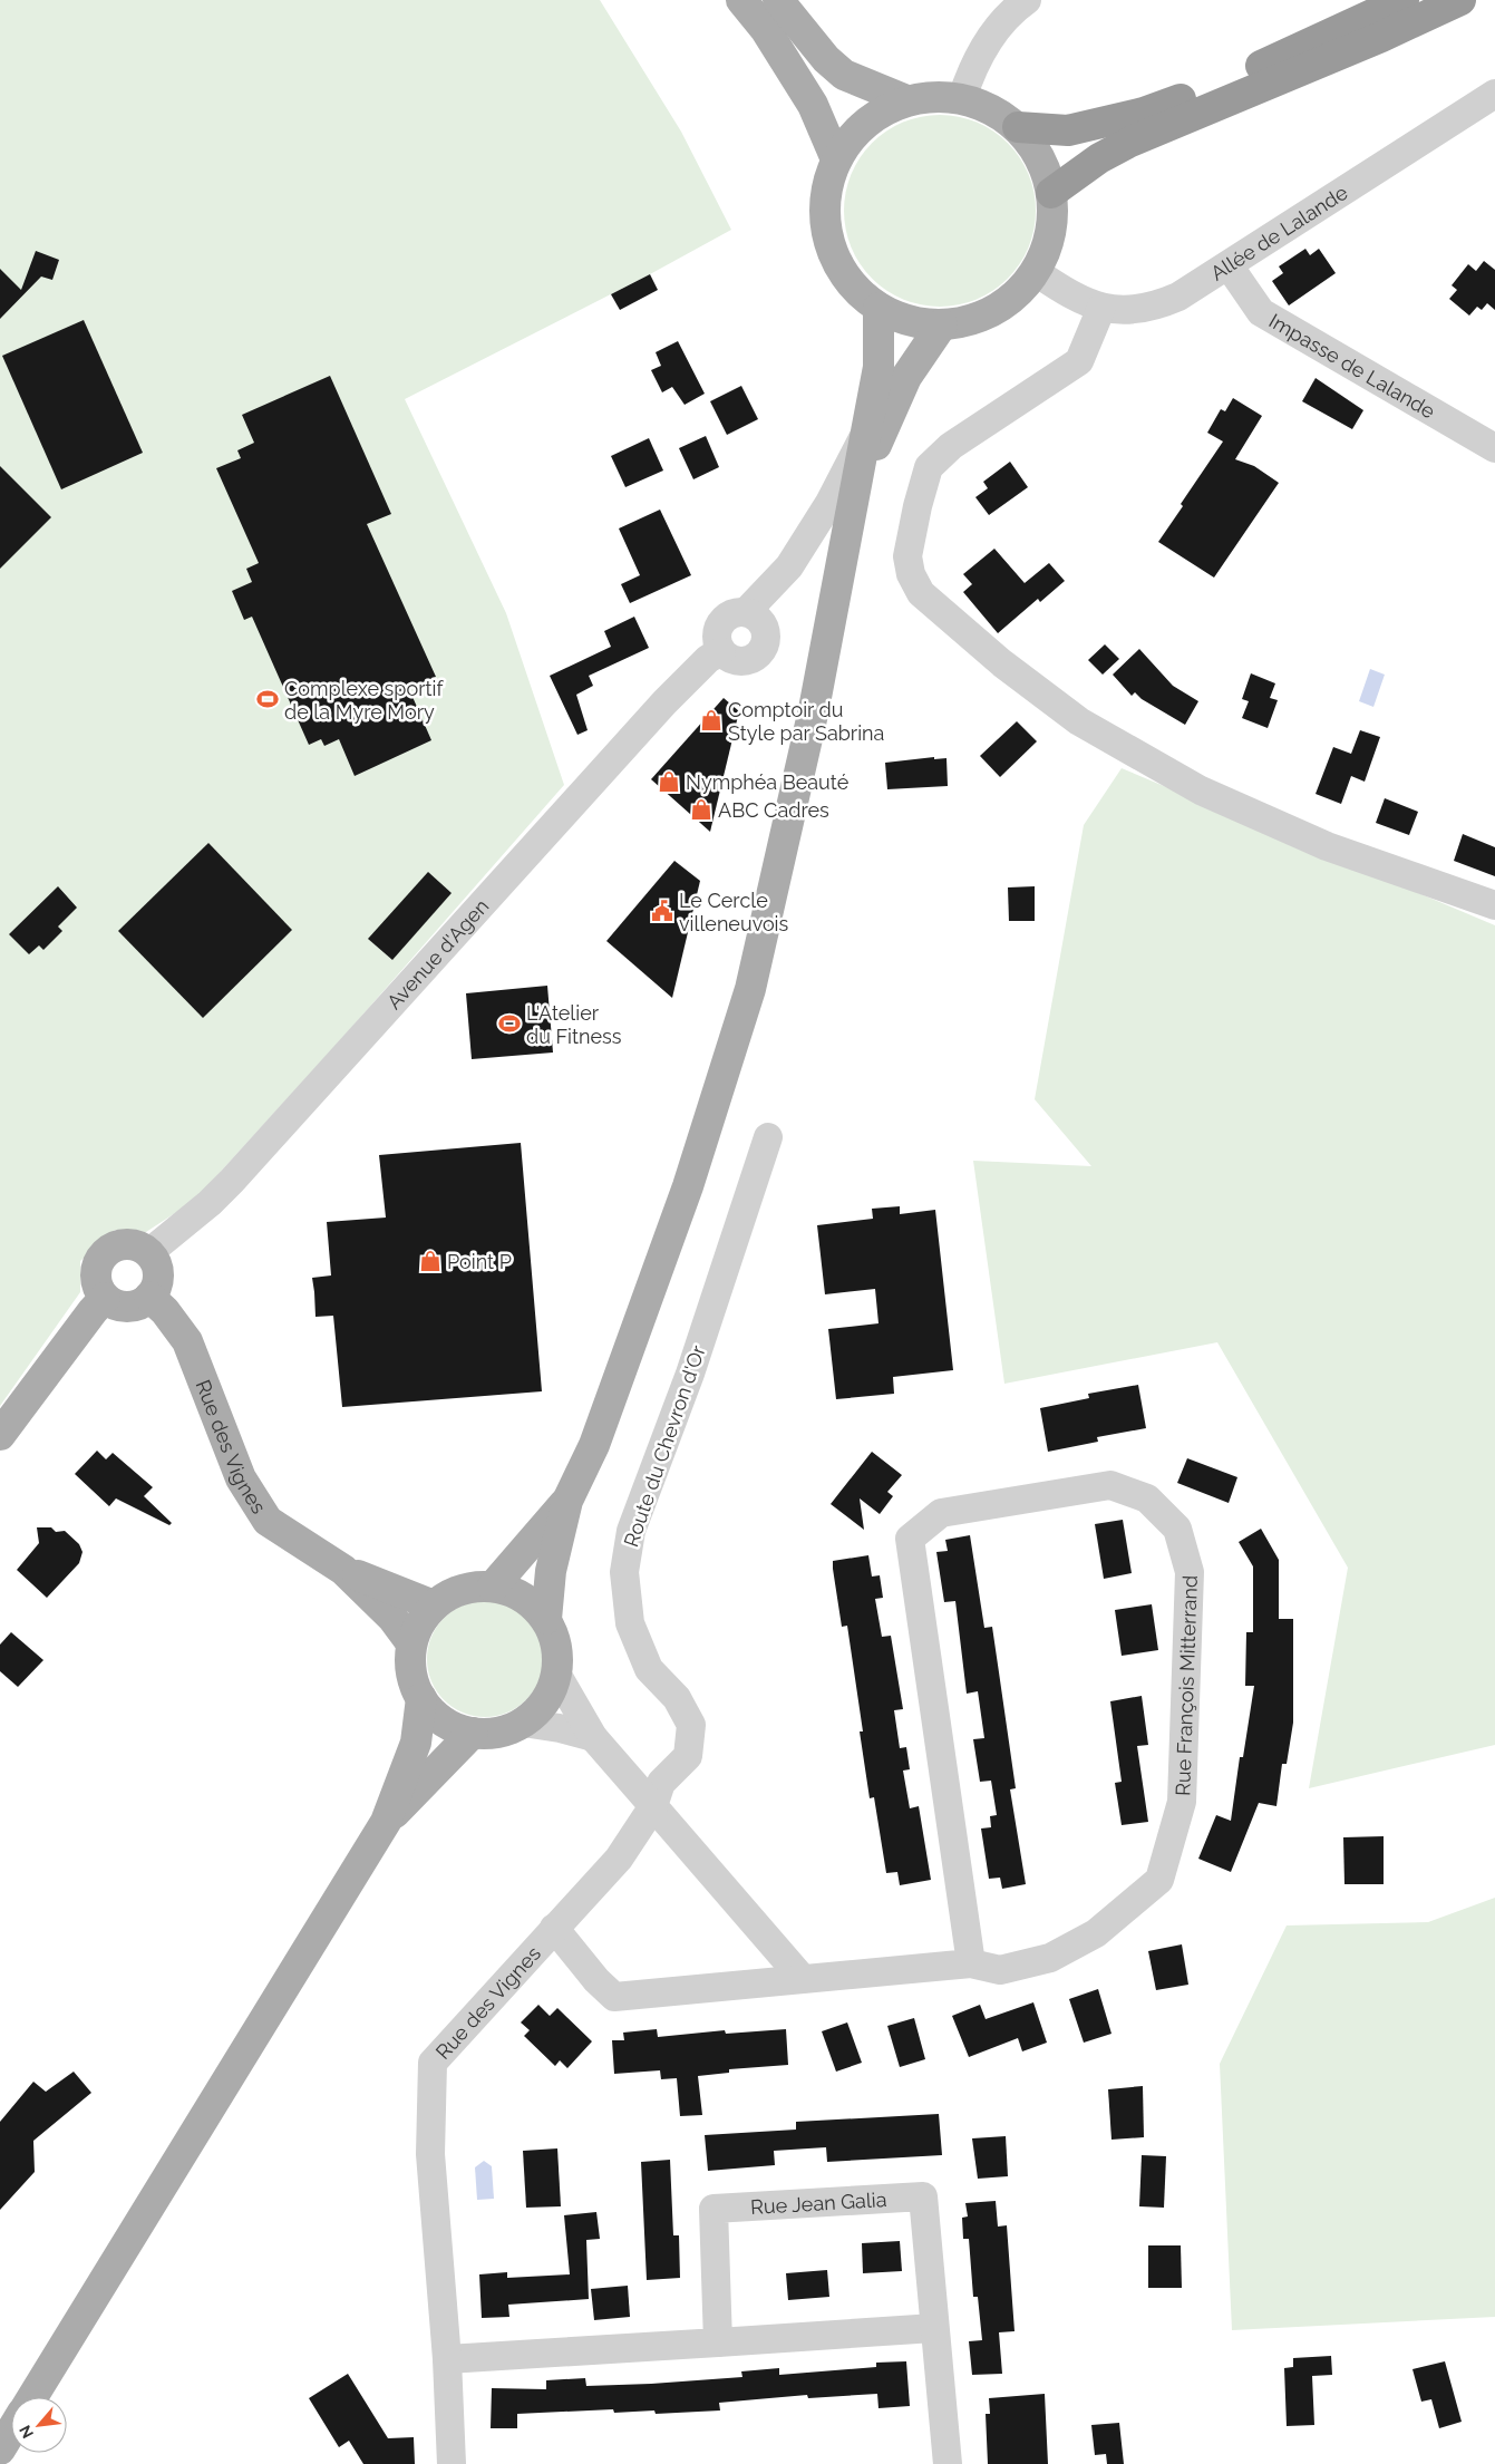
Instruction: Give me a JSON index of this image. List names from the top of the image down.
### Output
{
  "streets": {
    "main road": ["Rue des Vignes"],
    "street": [
      "Allée de Lalande",
      "Impasse de Lalande",
      "Avenue d'Agen",
      "Route du Chevron d'Or",
      "Rue François Mitterrand",
      "Rue Jean Galia"
    ]
  },
  "crossings": [
    ["Allée de Lalande", "Impasse de Lalande"],
    ["Avenue d'Agen", "Rue des Vignes"],
    ["Rue des Vignes", "Route du Chevron d'Or"],
    ["Rue des Vignes", "Rue François Mitterrand"]
  ],
  "places": {
    "sports": ["Complexe sportif de la Myre Mory", "L'Atelier du Fitness"],
    "shop": [
      "Comptoir du Style par Sabrina",
      "Nymphéa Beauté",
      "ABC Cadres",
      "Point P"
    ],
    "public building": ["Le Cercle villeneuvois"]
  },
  "north": "bottom left"
}
